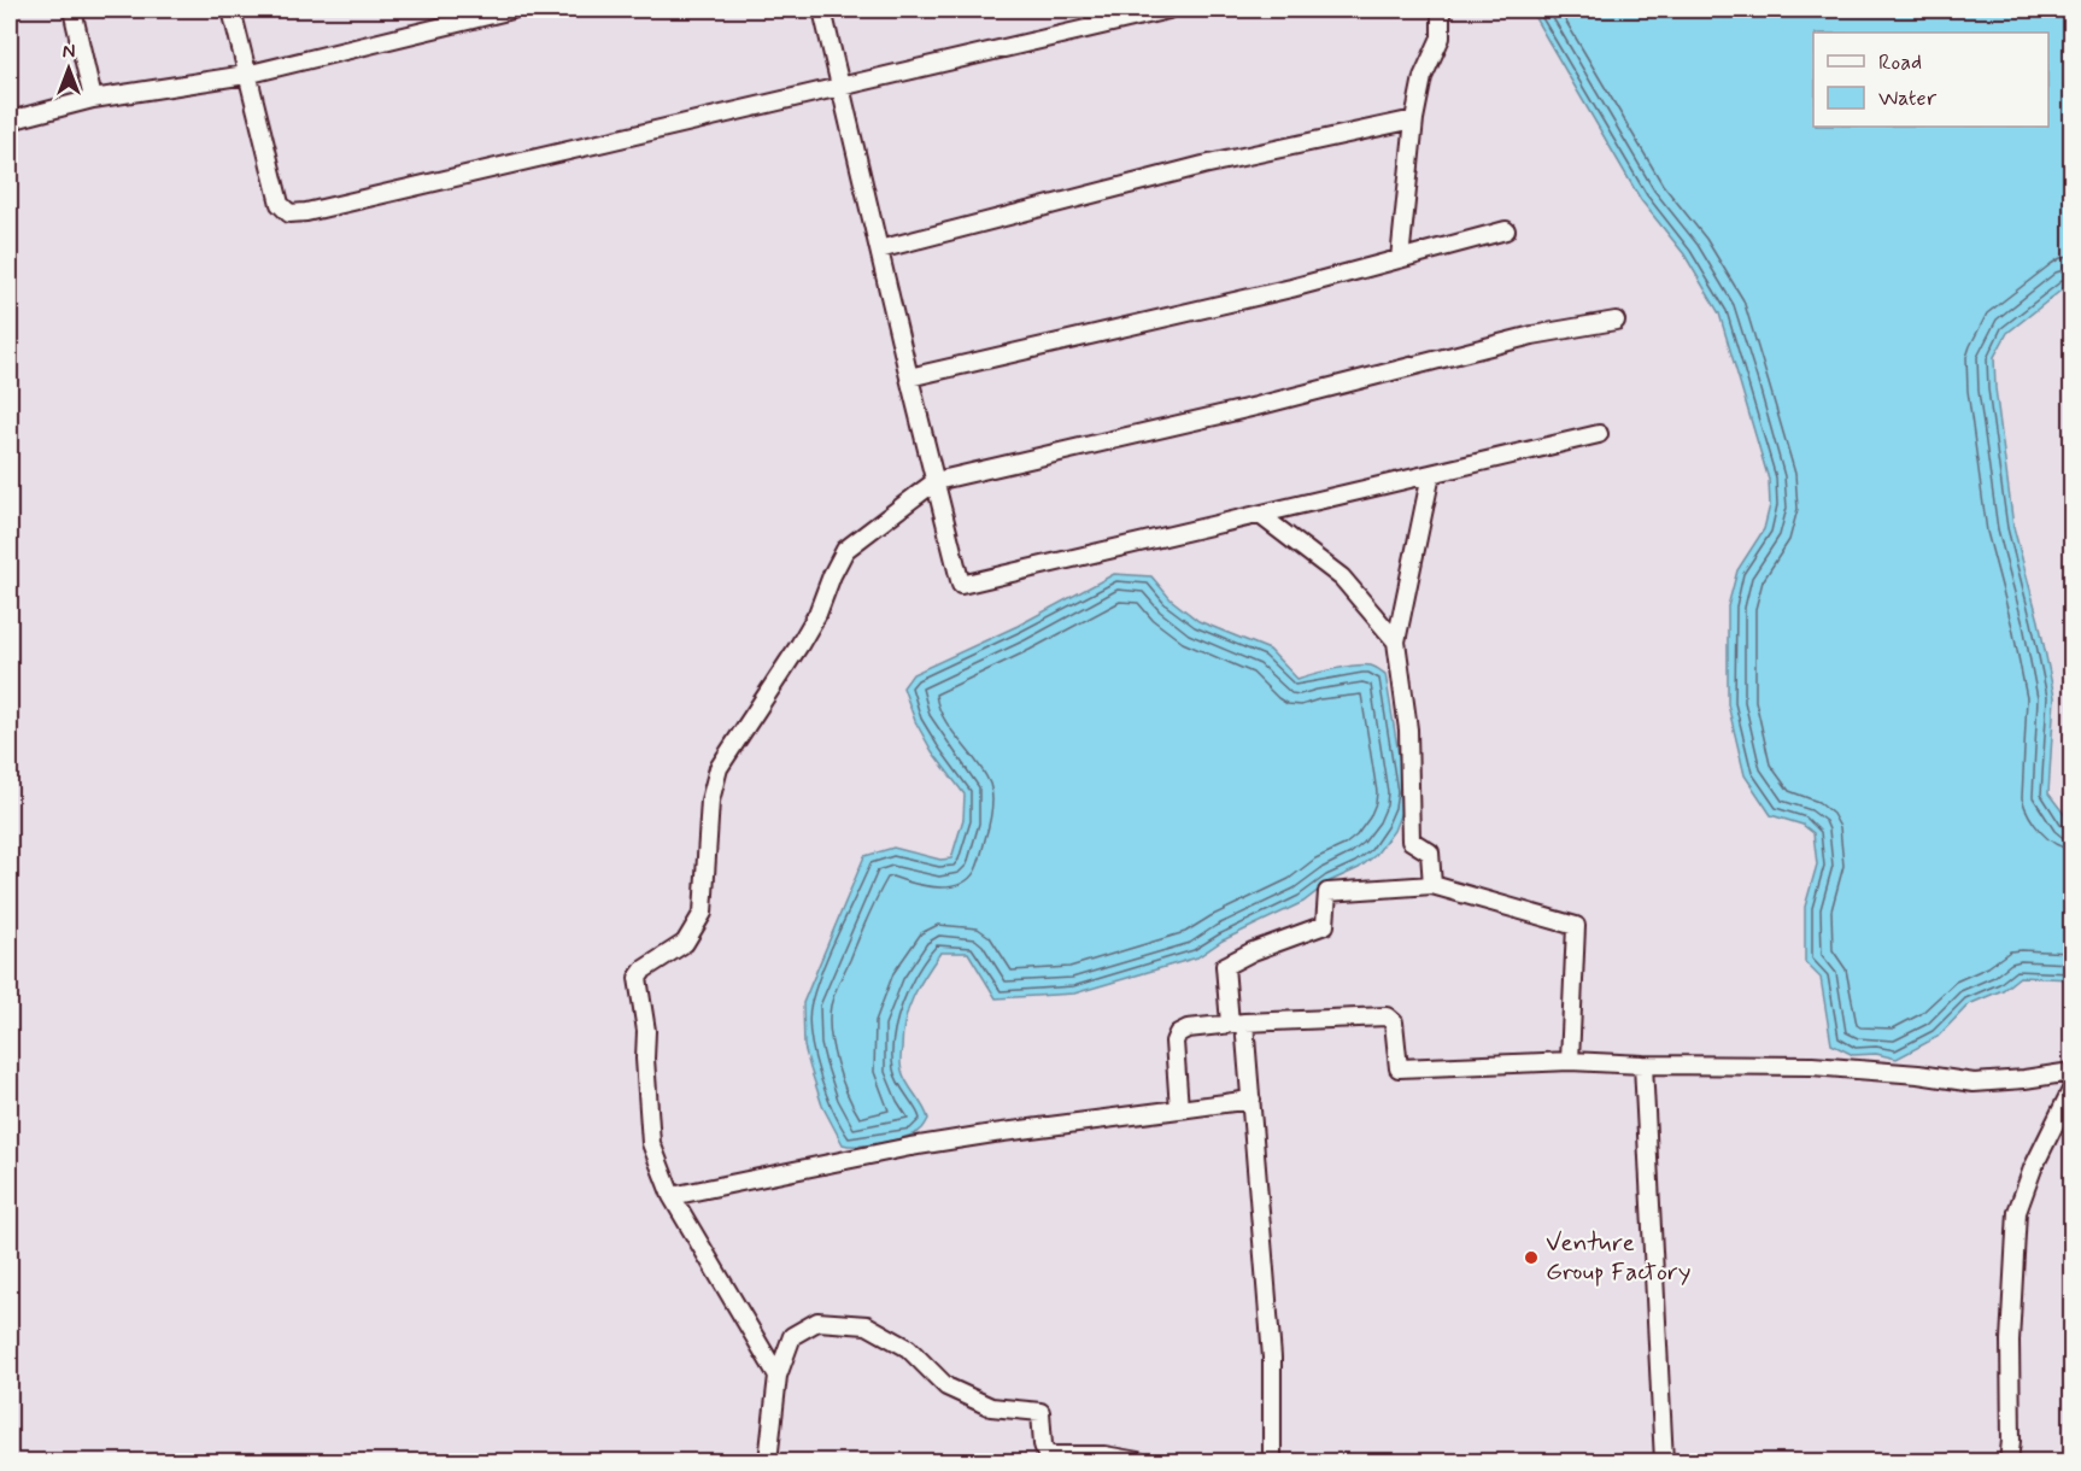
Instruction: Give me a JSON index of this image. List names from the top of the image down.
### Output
{
  "places": ["Venture Group Factory"],
  "legend": ["Road", "Water"],
  "north": "top"
}
